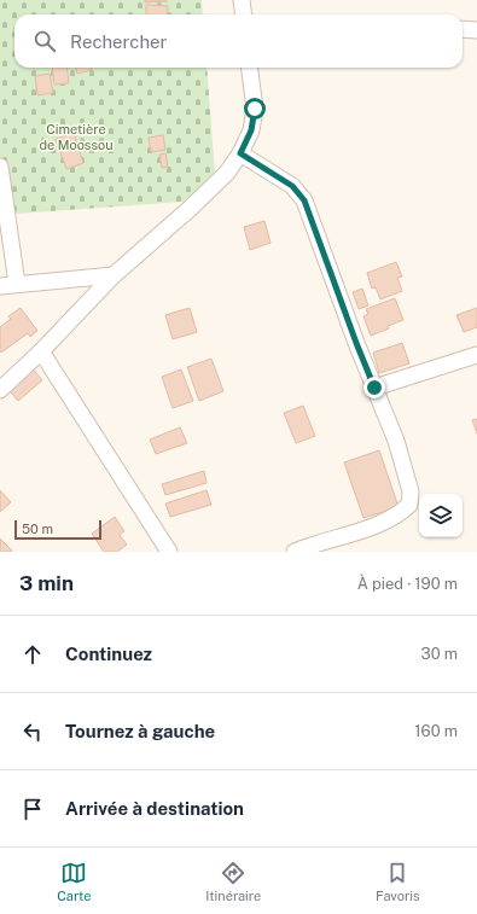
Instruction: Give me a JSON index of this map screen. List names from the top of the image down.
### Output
{
  "parks": ["Cimetière de Moossou"],
  "scale_bar": "50 m",
  "page": {
    "search": "Rechercher",
    "scale": "50 m",
    "heading": ["3 min", "À pied · 190 m"],
    "list": [
      ["Continuez", "30 m"],
      ["Tournez à gauche", "160 m"],
      "Arrivée à destination"
    ],
    "nav": ["Carte", "Itinéraire", "Favoris"]
  }
}
